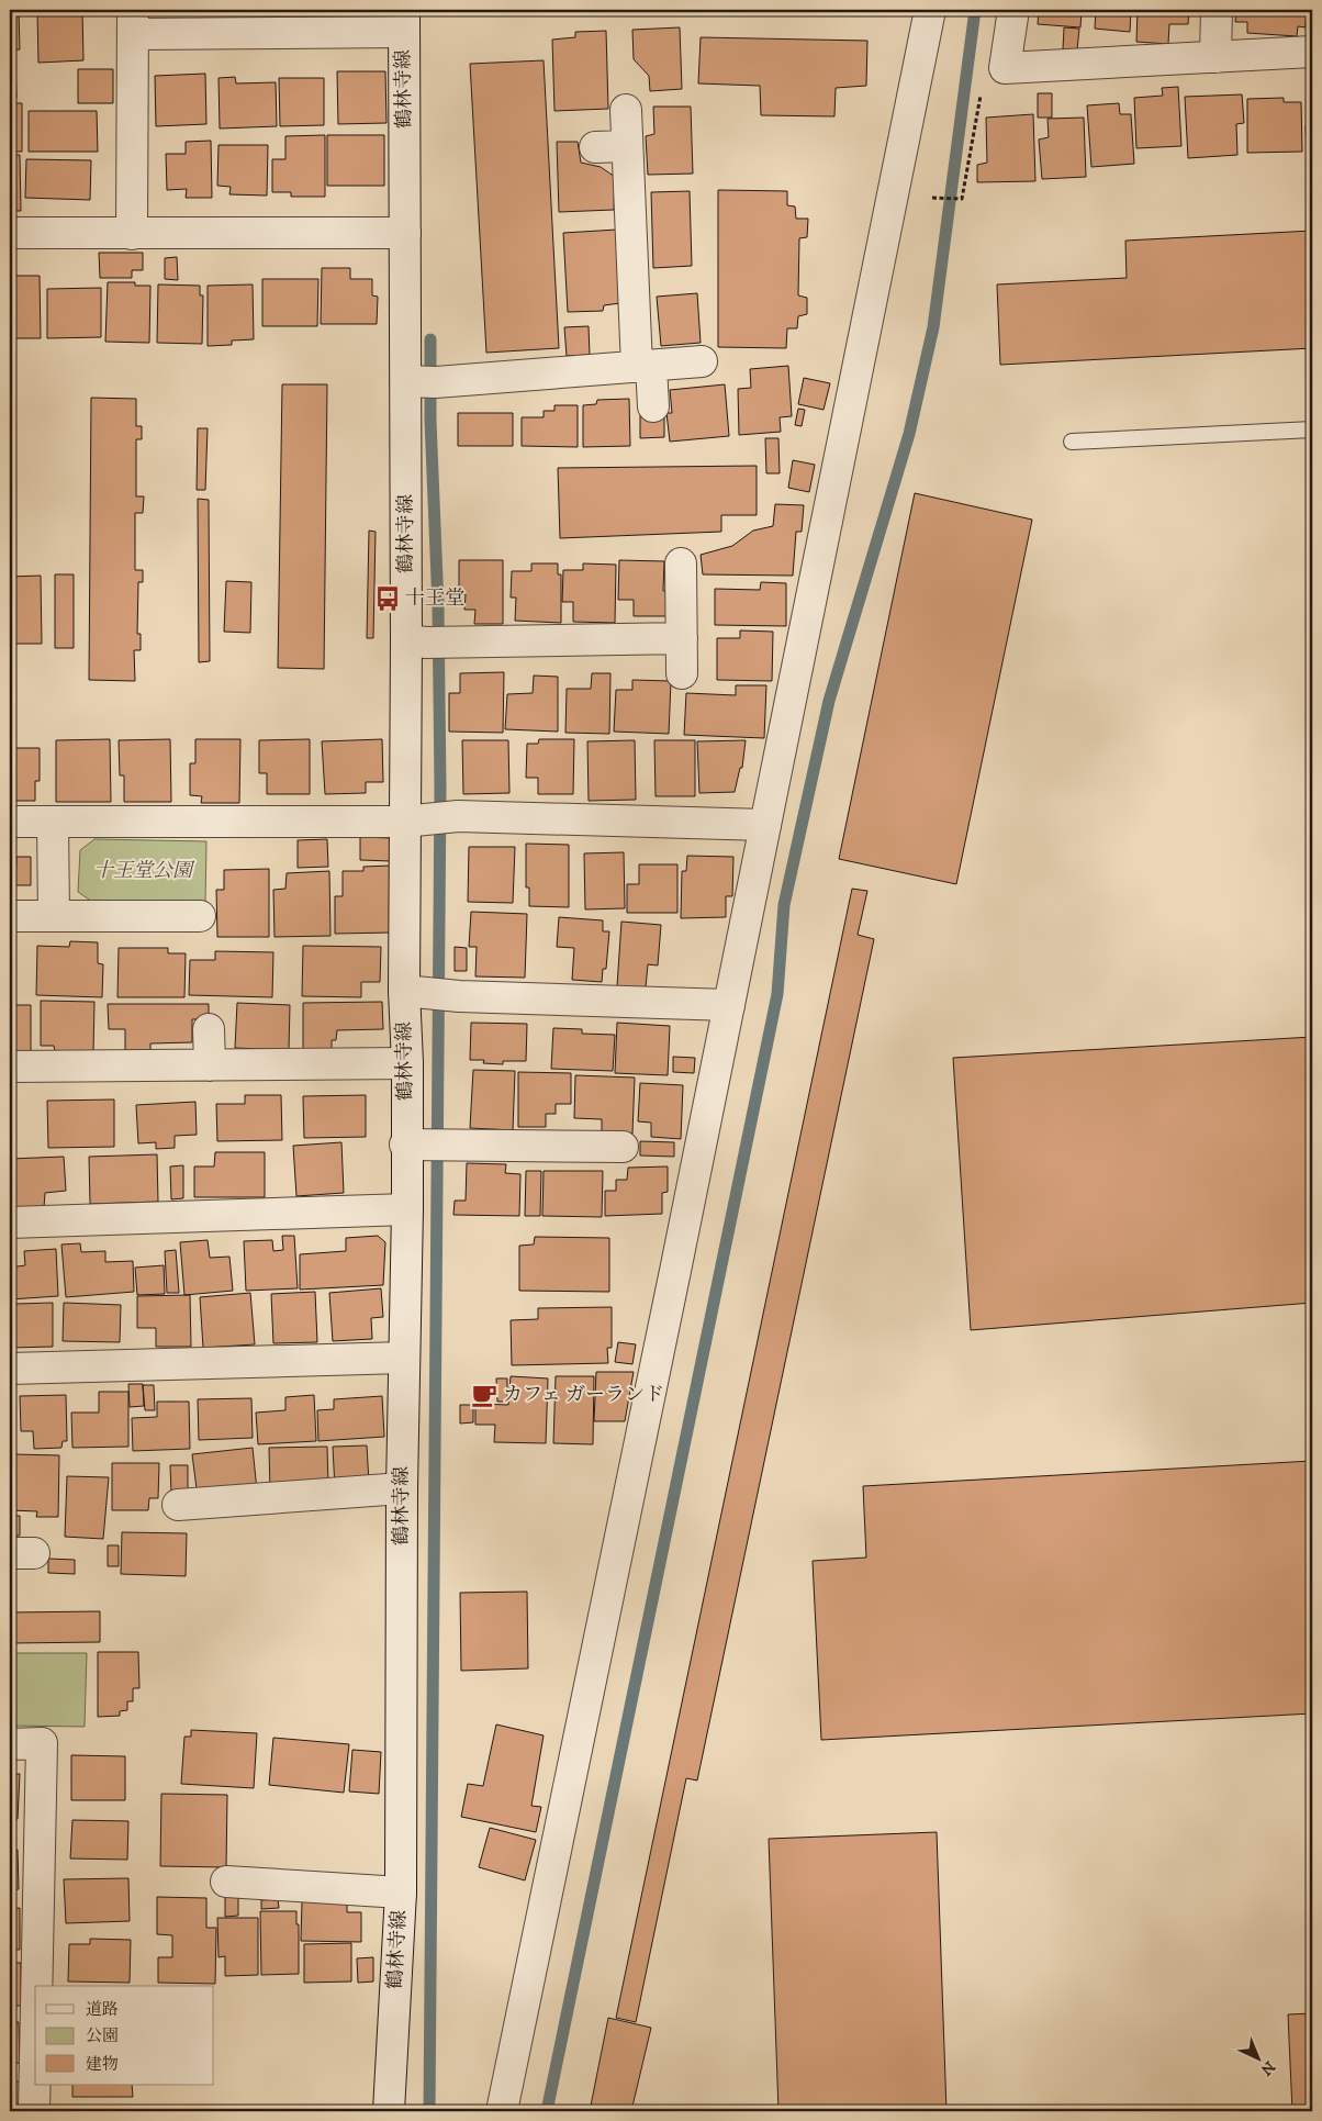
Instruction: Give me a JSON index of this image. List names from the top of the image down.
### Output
{
  "streets": {
    "street": ["鶴林寺線"]
  },
  "parks": ["十王堂公園"],
  "places": {
    "bus stop": ["十王堂"],
    "cafe": ["カフェ ガーランド"]
  },
  "legend": ["道路", "公園", "建物"],
  "north": "bottom right"
}
